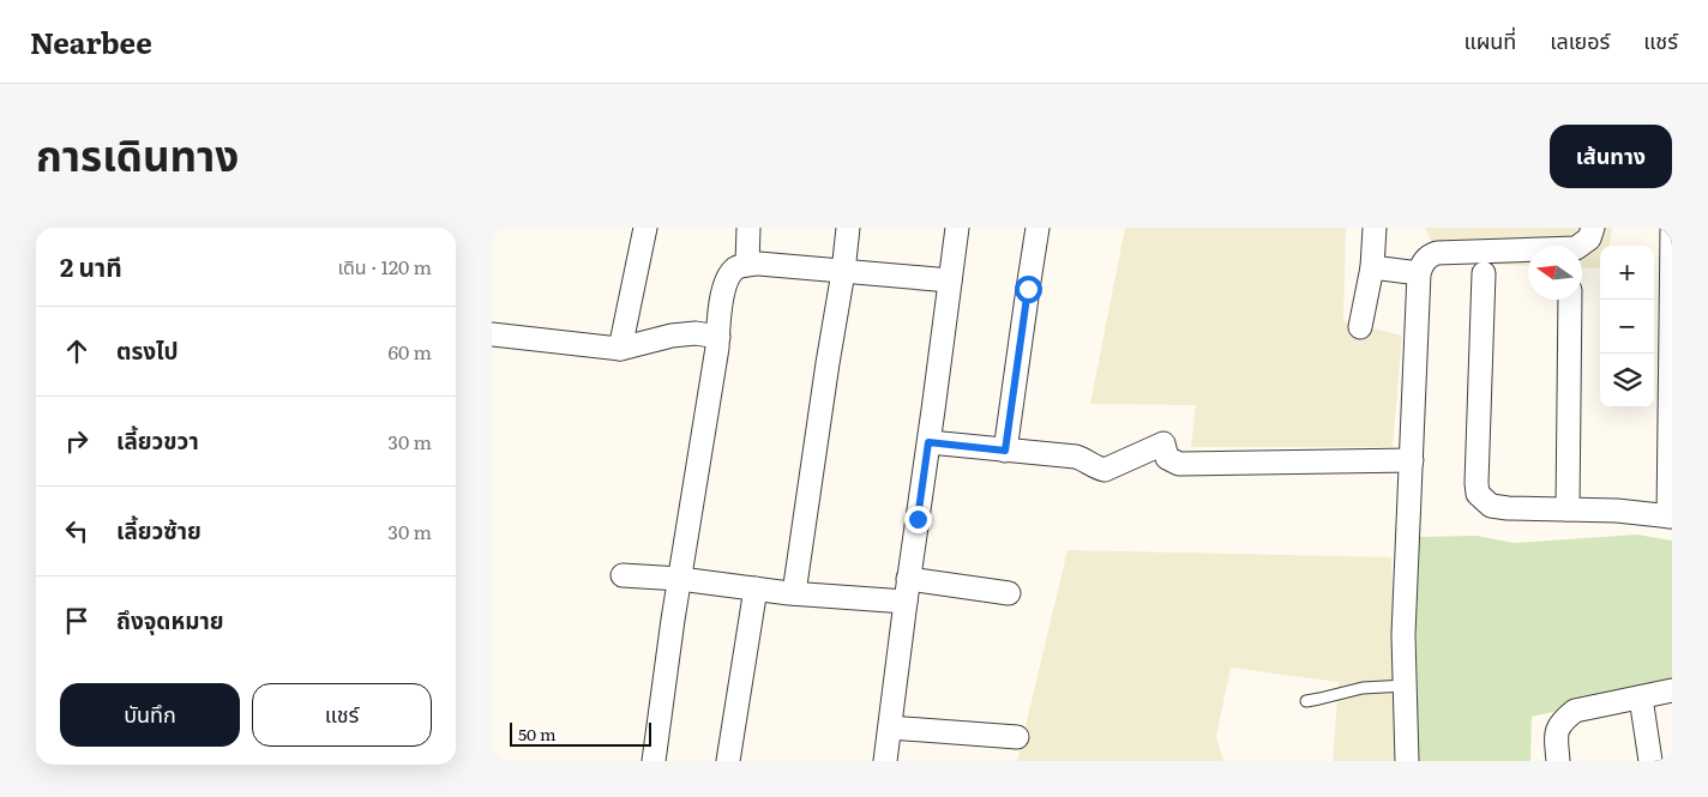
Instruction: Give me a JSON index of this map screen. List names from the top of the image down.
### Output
{
  "scale_bar": "50 m",
  "north": "left",
  "page": {
    "header": "Nearbee",
    "nav": ["แผนที่", "เลเยอร์", "แชร์"],
    "title": "การเดินทาง",
    "buttons": [
      "เส้นทาง",
      ["บันทึก", "แชร์"]
    ],
    "heading": ["2 นาที", "เดิน · 120 m"],
    "map_buttons": ["+", "−"],
    "list": [
      ["ตรงไป", "60 m"],
      ["เลี้ยวขวา", "30 m"],
      ["เลี้ยวซ้าย", "30 m"],
      "ถึงจุดหมาย"
    ],
    "scale": "50 m"
  }
}
